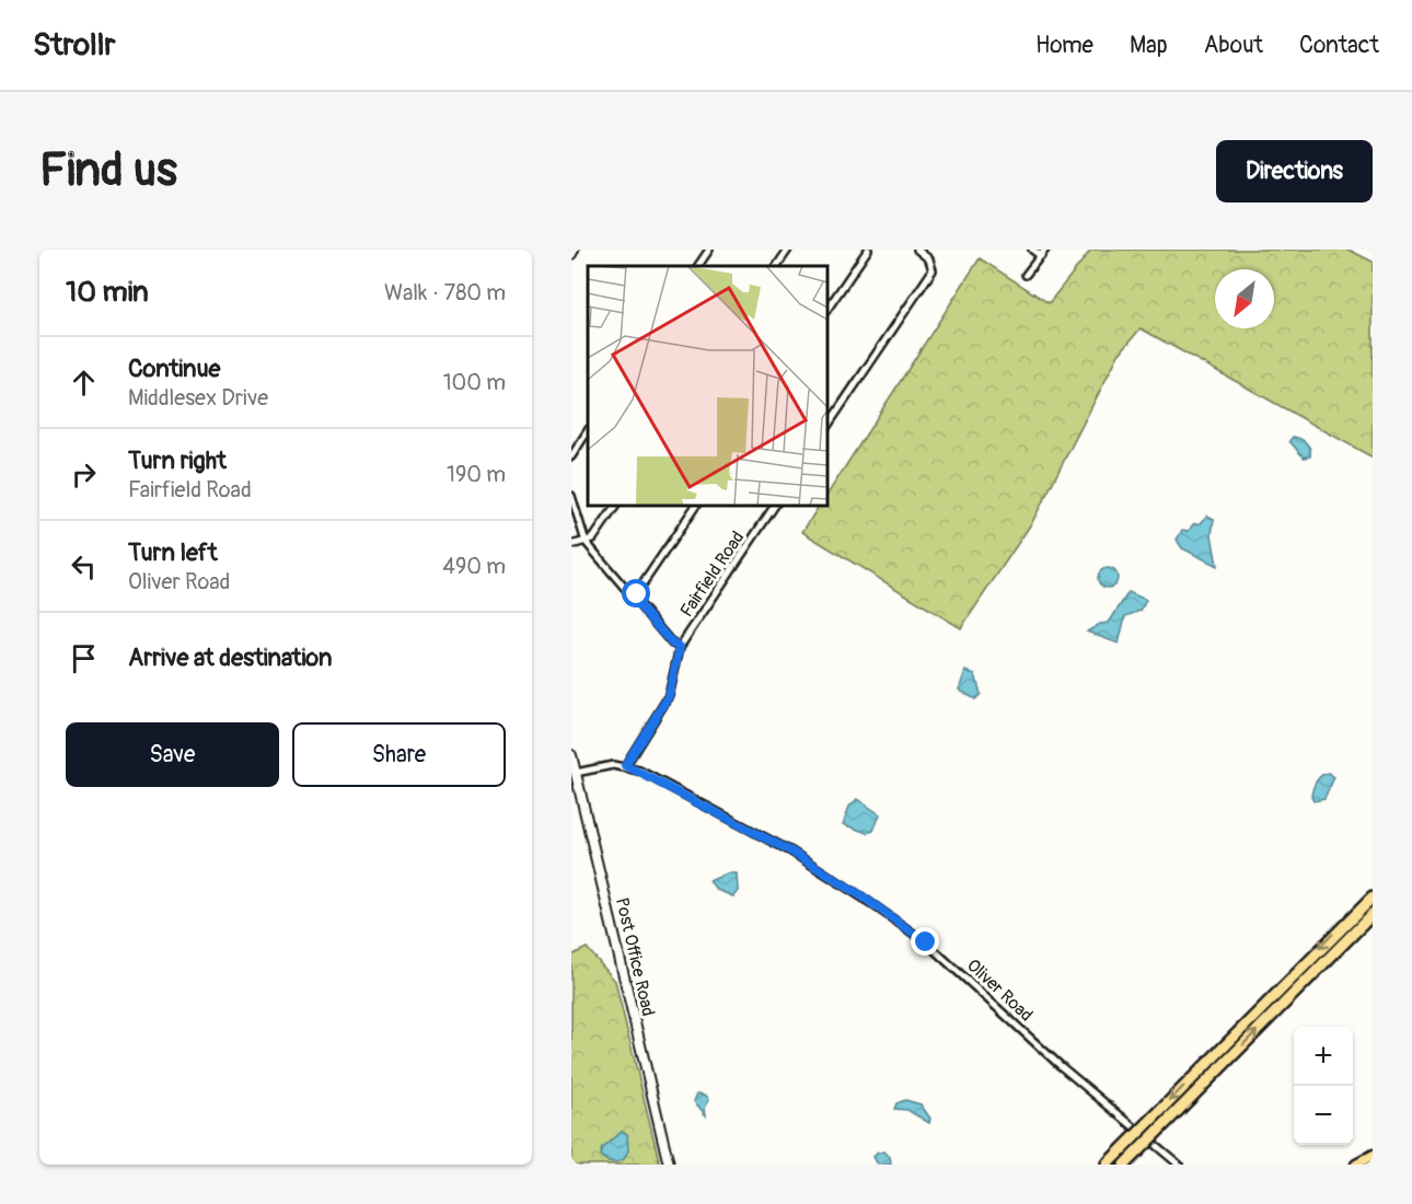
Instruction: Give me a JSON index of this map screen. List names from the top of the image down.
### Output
{
  "streets": {
    "street": ["Fairfield Road", "Post Office Road", "Oliver Road"]
  },
  "crossings": [
    ["Fairfield Road", "Oliver Road"]
  ],
  "north": "bottom left",
  "page": {
    "header": "Strollr",
    "nav": [
      "Home",
      "Map",
      "About",
      "Contact"
    ],
    "buttons": [
      "Directions",
      ["Save", "Share"]
    ],
    "title": "Find us",
    "heading": ["10 min", "Walk · 780 m"],
    "list": [
      ["Continue", "Middlesex Drive", "100 m"],
      ["Turn right", "Fairfield Road", "190 m"],
      ["Turn left", "Oliver Road", "490 m"],
      "Arrive at destination"
    ],
    "map_buttons": ["+", "−"]
  }
}
